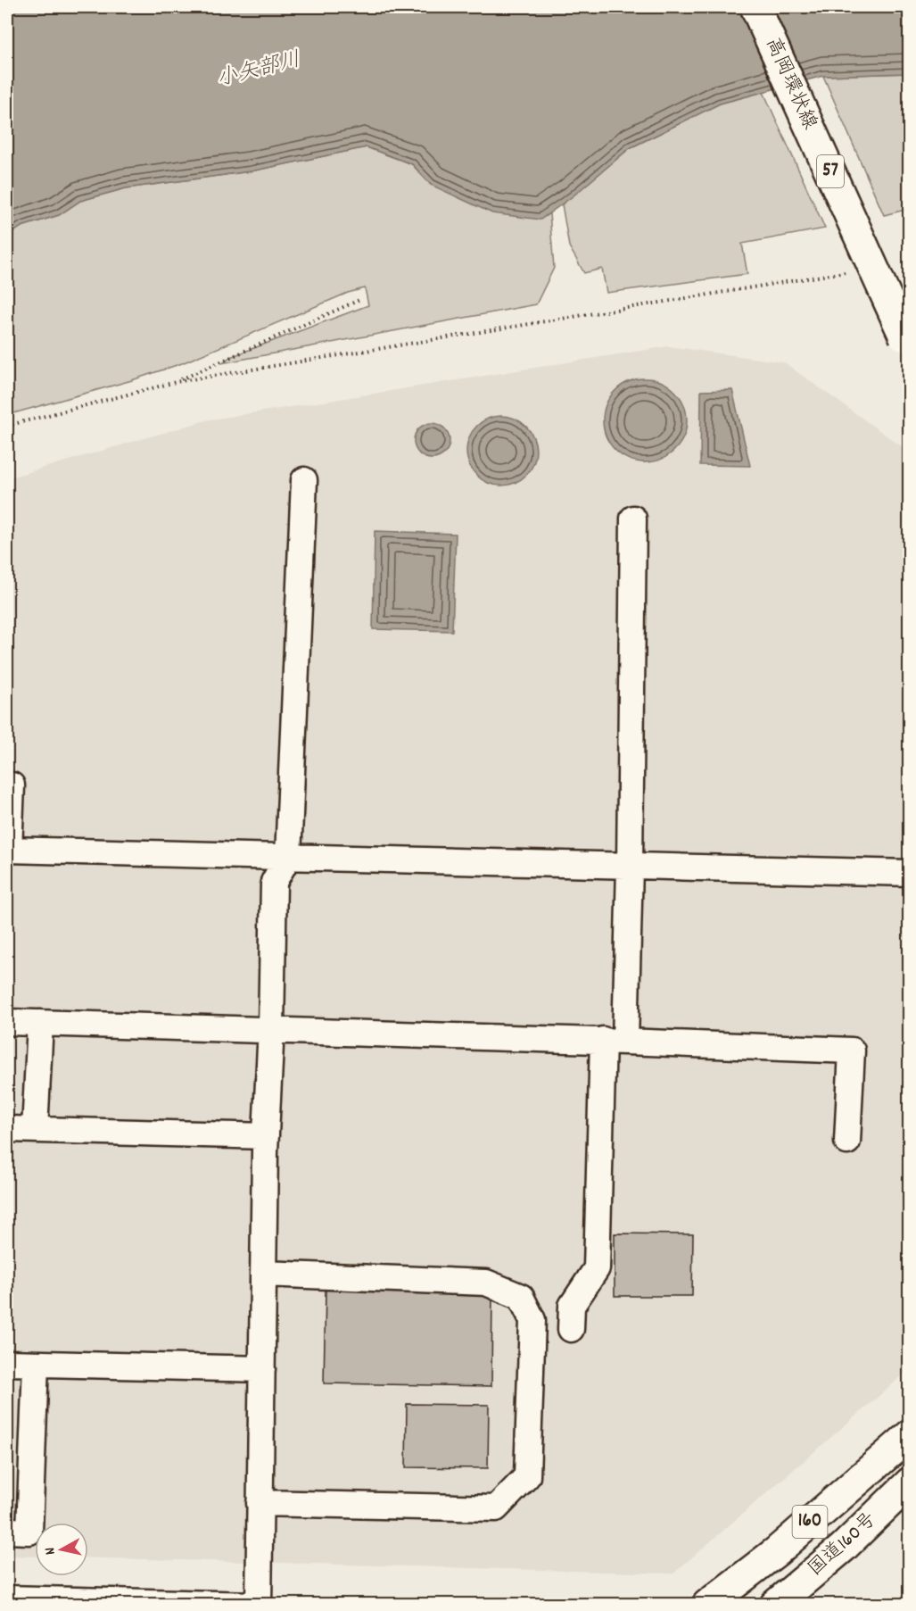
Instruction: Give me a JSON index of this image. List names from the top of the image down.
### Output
{
  "streets": {
    "main road": [
      "高岡環状線",
      "57",
      "160",
      "国道160号"
    ]
  },
  "water": ["小矢部川"],
  "north": "left"
}
